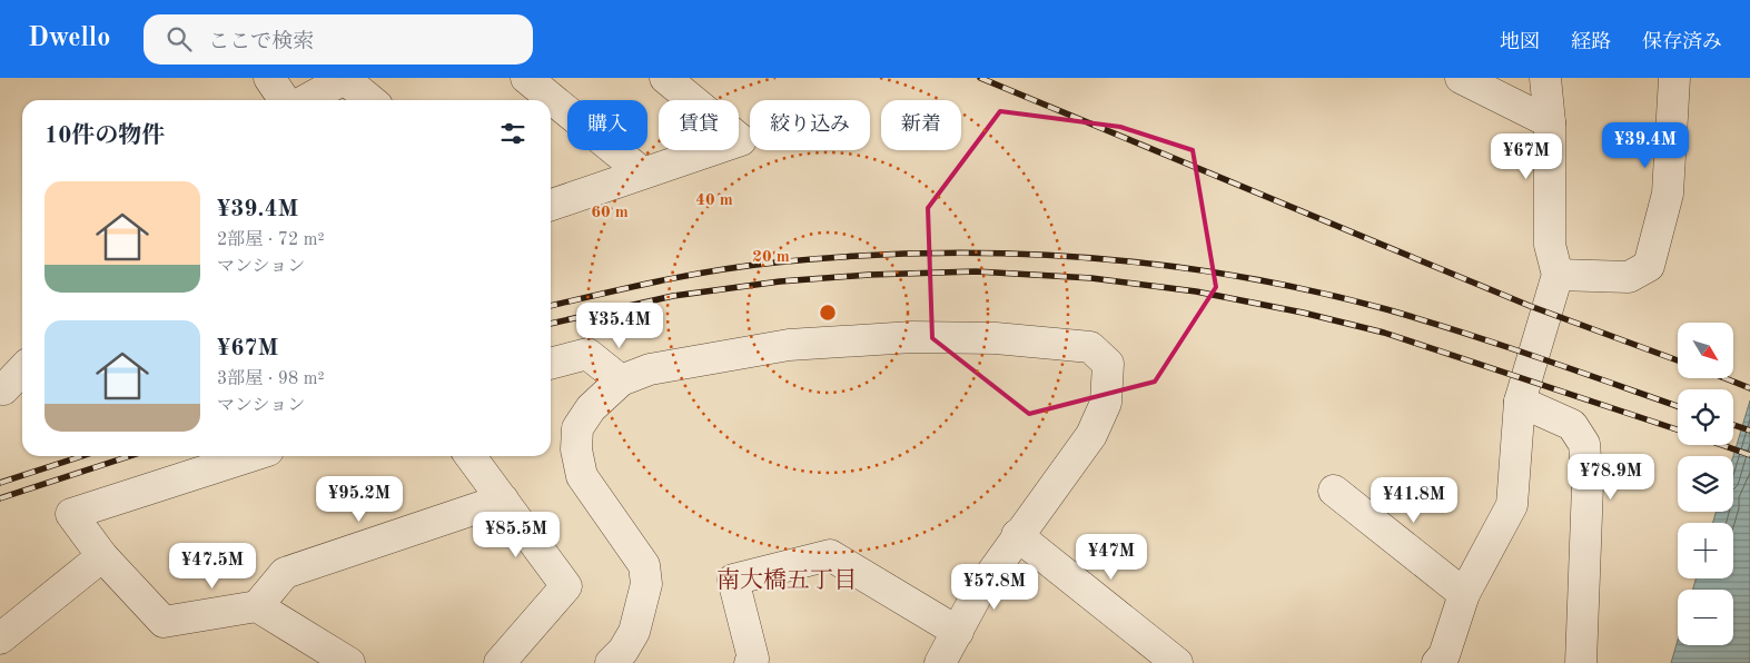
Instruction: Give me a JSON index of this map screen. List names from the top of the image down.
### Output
{
  "districts": ["南大橋五丁目"],
  "north": "bottom right",
  "page": {
    "header": "Dwello",
    "search": "ここで検索",
    "nav": ["地図", "経路", "保存済み"],
    "chip": [
      "購入",
      "賃貸",
      "絞り込み",
      "新着"
    ],
    "heading": "10件の物件",
    "price": [
      "¥39.4M",
      "¥67M",
      "¥35.4M",
      "¥78.9M",
      "¥95.2M",
      "¥41.8M",
      "¥85.5M",
      "¥47M",
      "¥47.5M",
      "¥57.8M"
    ],
    "list": [
      {
        "name": "¥39.4M",
        "note": "2部屋 · 72 m² · マンション"
      },
      {
        "name": "¥67M",
        "note": "3部屋 · 98 m² · マンション"
      }
    ],
    "map_buttons": ["+", "−"]
  },
  "rings": ["40 m", "60 m", "20 m"]
}
